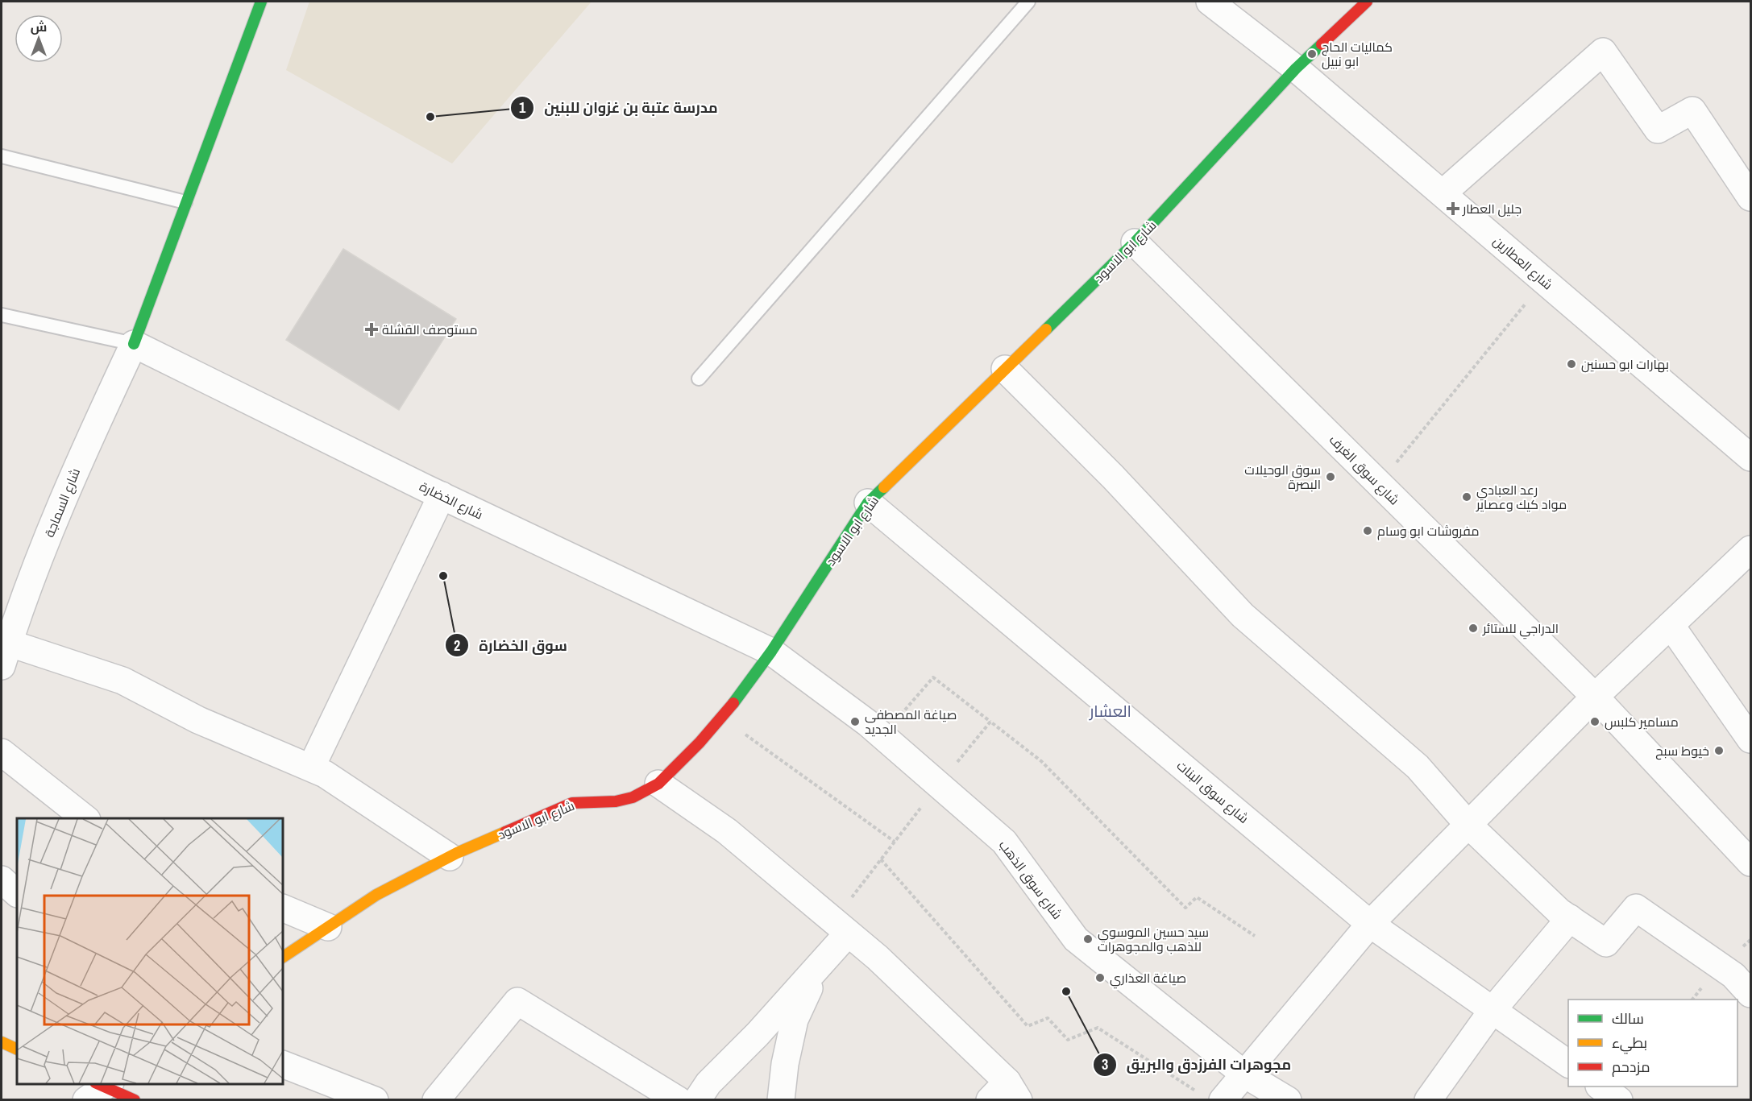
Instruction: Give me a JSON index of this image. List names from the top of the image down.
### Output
{
  "streets": {
    "street": [
      "شارع ابو الاسود",
      "شارع العطارين",
      "شارع سوق الغرف",
      "شارع الخضارة",
      "شارع السماجة",
      "شارع سوق البنات",
      "شارع سوق الذهب"
    ]
  },
  "crossings": [
    ["شارع ابو الاسود", "شارع العطارين"],
    ["شارع ابو الاسود", "شارع سوق الغرف"],
    ["شارع ابو الاسود", "شارع الخضارة"],
    ["شارع ابو الاسود", "شارع سوق البنات"],
    ["شارع ابو الاسود", "شارع سوق الذهب"],
    ["شارع الخضارة", "شارع السماجة"],
    ["شارع الخضارة", "شارع سوق الذهب"]
  ],
  "districts": ["العشار"],
  "places": {
    "other": [
      "كماليات الحاج ابو نبيل",
      "مدرسة عتبة بن غزوان للبنين",
      "بهارات ابو حسنين",
      "سوق الوحيلات البصرة",
      "رعد العبادي مواد كيك وعصاير",
      "مفروشات ابو وسام",
      "سوق الخضارة",
      "الدراجي للستائر",
      "صياغة المصطفى الجديد",
      "مسامير كلبس",
      "خيوط سبح",
      "سيد حسين الموسوي للذهب والمجوهرات",
      "صياغة العذاري",
      "مجوهرات الفرزدق والبريق"
    ],
    "health": ["جليل العطار", "مستوصف القشلة"]
  },
  "legend": ["سالك", "بطيء", "مزدحم"],
  "north": "top"
}
